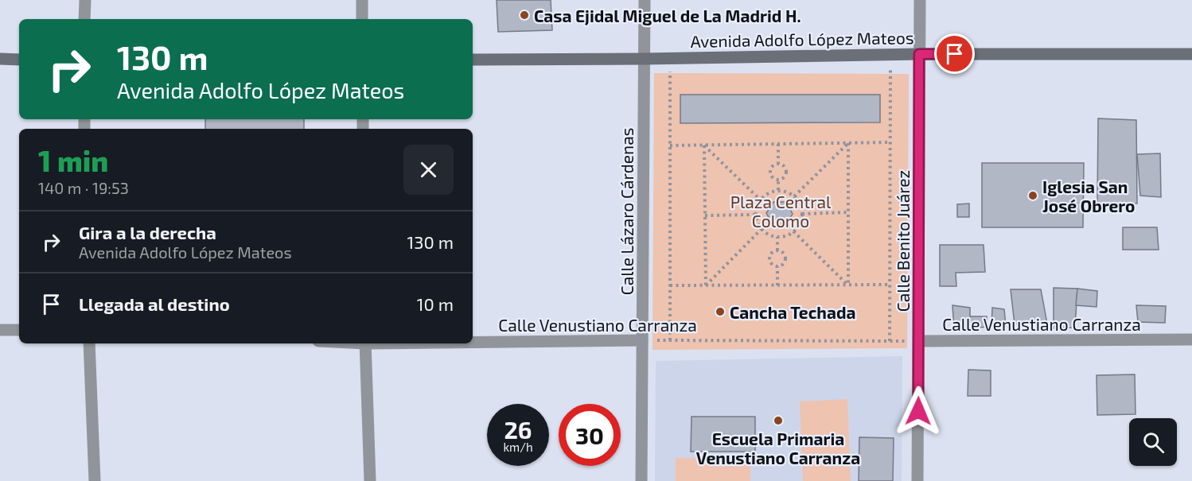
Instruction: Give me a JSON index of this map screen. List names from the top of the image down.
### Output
{
  "streets": {
    "main road": ["Avenida Adolfo López Mateos"],
    "street": ["Calle Lázaro Cárdenas", "Calle Benito Juárez", "Calle Venustiano Carranza"]
  },
  "crossings": [
    ["Avenida Adolfo López Mateos", "Calle Lázaro Cárdenas"],
    ["Avenida Adolfo López Mateos", "Calle Benito Juárez"],
    ["Calle Lázaro Cárdenas", "Calle Venustiano Carranza"],
    ["Calle Benito Juárez", "Calle Venustiano Carranza"]
  ],
  "parks": ["Plaza Central Colomo"],
  "places": [
    "Casa Ejidal Miguel de La Madrid H.",
    "Iglesia San José Obrero",
    "Cancha Techada",
    "Escuela Primaria Venustiano Carranza"
  ],
  "page": {
    "turn": ["130 m", "Avenida Adolfo López Mateos"],
    "heading": ["1 min", "140 m · 19:53"],
    "list": [
      {
        "name": "Gira a la derecha",
        "note": "Avenida Adolfo López Mateos",
        "value": "130 m"
      },
      {
        "name": "Llegada al destino",
        "value": "10 m"
      }
    ],
    "speed": "26 km/h",
    "limit": "30"
  }
}
